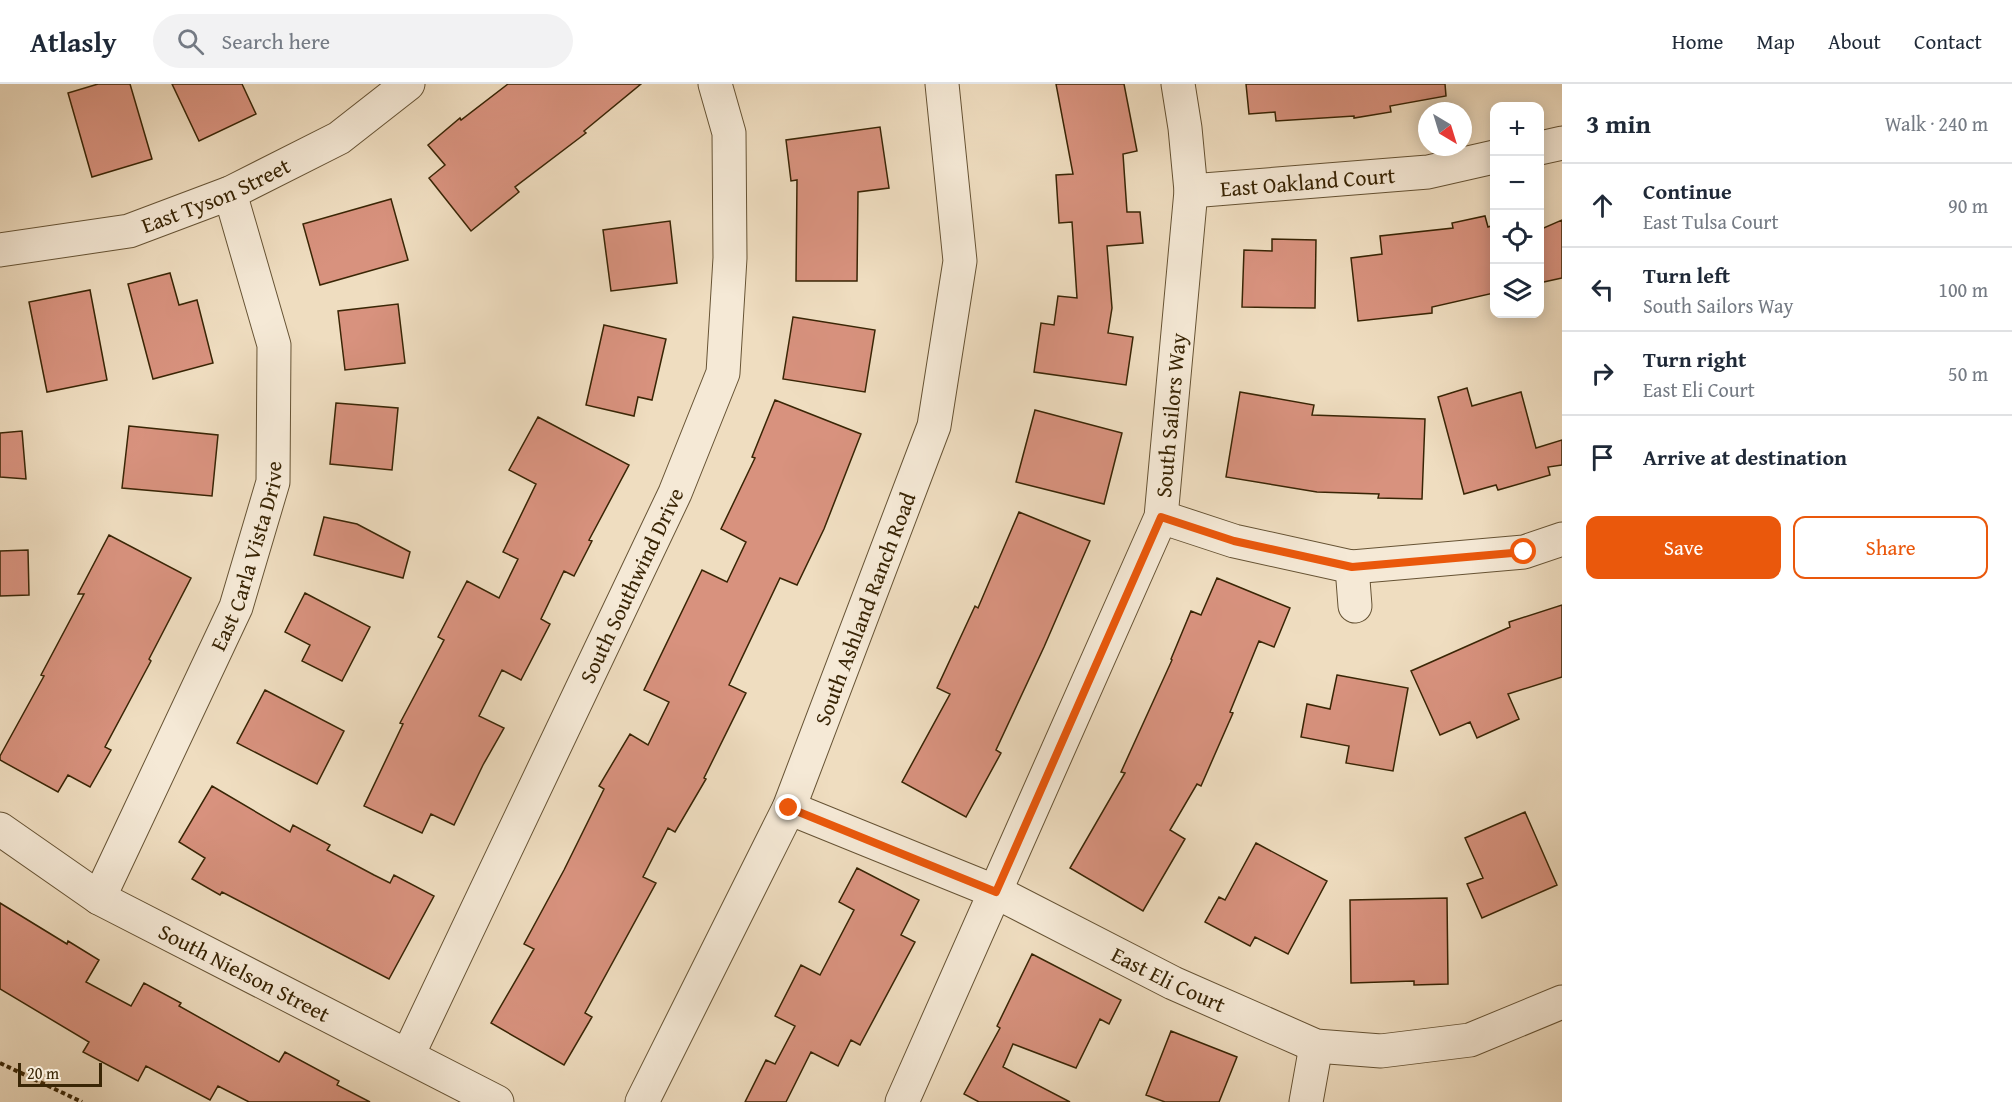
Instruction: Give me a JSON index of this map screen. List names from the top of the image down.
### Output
{
  "streets": {
    "street": [
      "East Oakland Court",
      "East Tyson Street",
      "South Sailors Way",
      "East Carla Vista Drive",
      "South Southwind Drive",
      "South Ashland Ranch Road",
      "South Nielson Street",
      "East Eli Court"
    ]
  },
  "crossings": [
    ["East Oakland Court", "South Sailors Way"],
    ["East Tyson Street", "East Carla Vista Drive"],
    ["South Sailors Way", "East Eli Court"],
    ["East Carla Vista Drive", "South Nielson Street"],
    ["South Southwind Drive", "South Nielson Street"],
    ["South Ashland Ranch Road", "East Eli Court"]
  ],
  "scale_bar": "20 m",
  "north": "bottom right",
  "page": {
    "header": "Atlasly",
    "search": "Search here",
    "nav": [
      "Home",
      "Map",
      "About",
      "Contact"
    ],
    "heading": ["3 min", "Walk · 240 m"],
    "map_buttons": ["+", "−"],
    "list": [
      ["Continue", "East Tulsa Court", "90 m"],
      ["Turn left", "South Sailors Way", "100 m"],
      ["Turn right", "East Eli Court", "50 m"],
      "Arrive at destination"
    ],
    "buttons": ["Save", "Share"],
    "scale": "20 m"
  }
}
